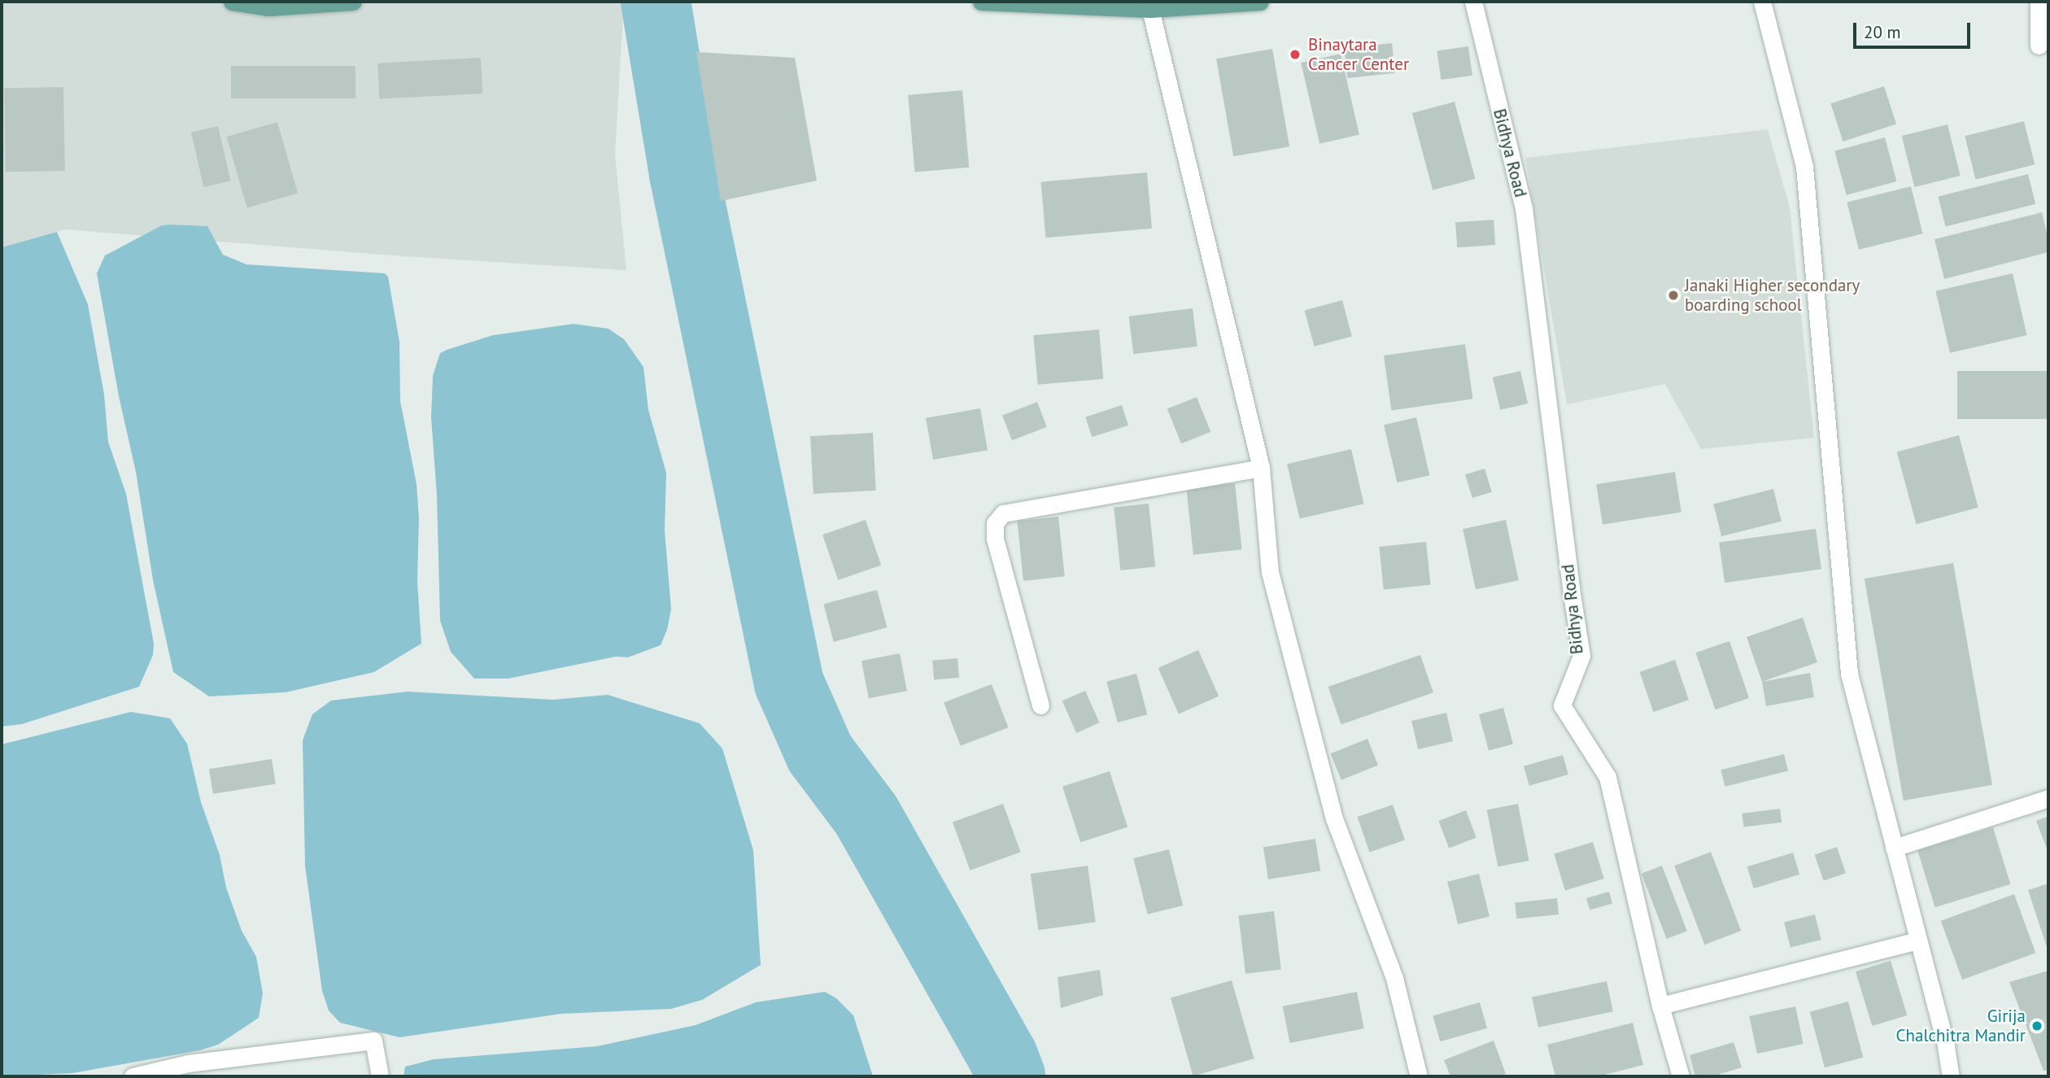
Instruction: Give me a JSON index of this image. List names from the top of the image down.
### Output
{
  "streets": {
    "street": ["Bidhya Road"]
  },
  "places": ["Binaytara Cancer Center", "Janaki Higher secondary boarding school", "Girija Chalchitra Mandir"],
  "scale_bar": "20 m"
}
